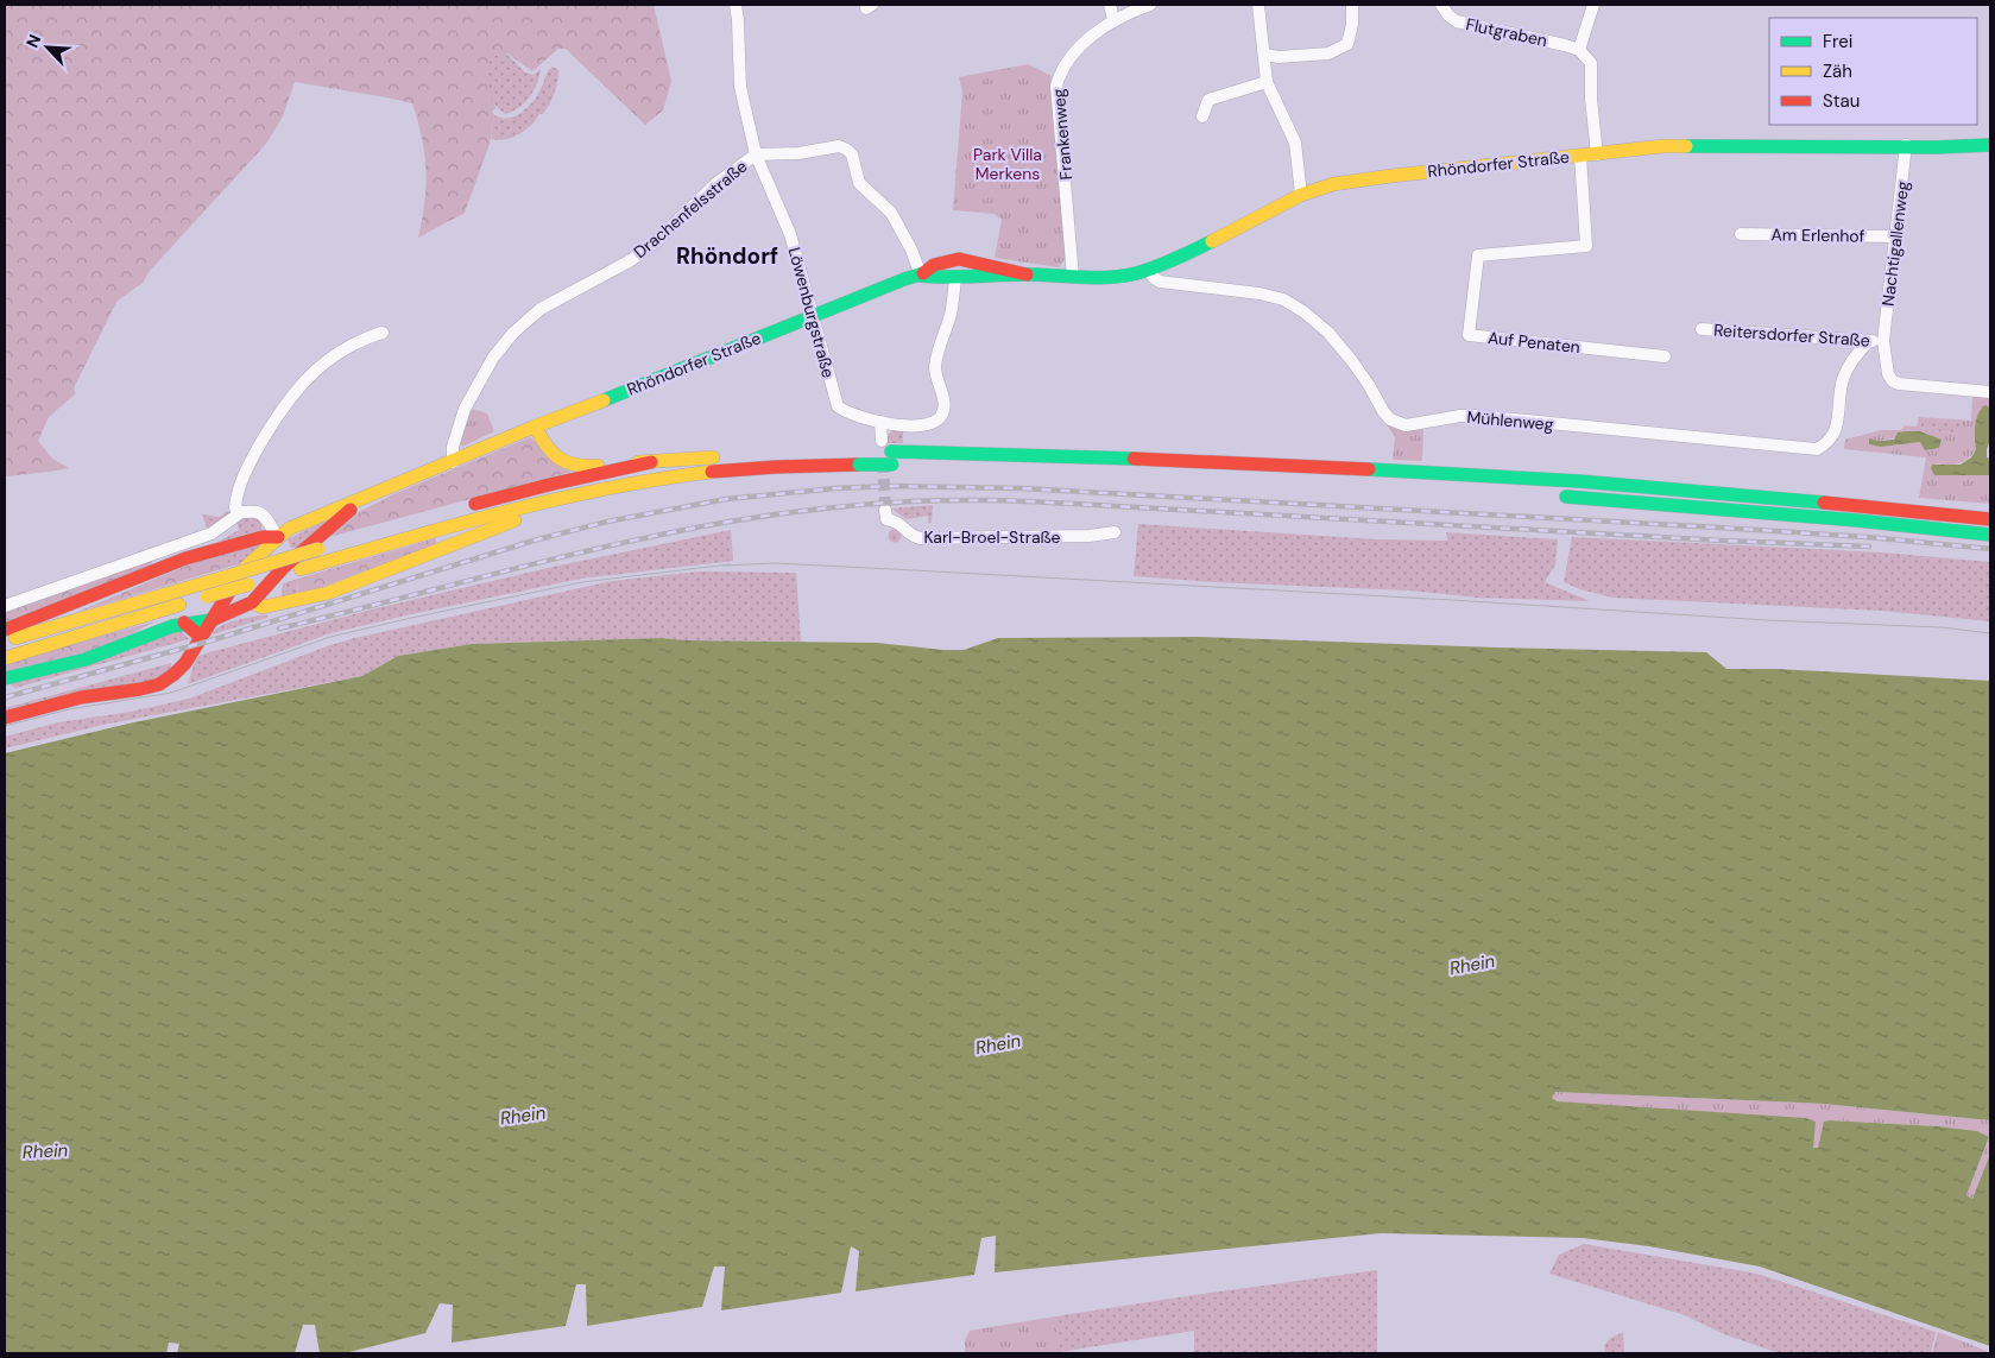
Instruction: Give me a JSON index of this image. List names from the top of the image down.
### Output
{
  "streets": {
    "main road": ["Rhöndorfer Straße"],
    "street": [
      "Flutgraben",
      "Frankenweg",
      "Drachenfelsstraße",
      "Am Erlenhof",
      "Nachtigallenweg",
      "Löwenburgstraße",
      "Reitersdorfer Straße",
      "Auf Penaten",
      "Mühlenweg",
      "Karl-Broel-Straße"
    ]
  },
  "crossings": [
    ["Frankenweg", "Rhöndorfer Straße"],
    ["Rhöndorfer Straße", "Drachenfelsstraße"],
    ["Rhöndorfer Straße", "Nachtigallenweg"],
    ["Rhöndorfer Straße", "Löwenburgstraße"],
    ["Rhöndorfer Straße", "Auf Penaten"],
    ["Rhöndorfer Straße", "Mühlenweg"],
    ["Drachenfelsstraße", "Löwenburgstraße"],
    ["Am Erlenhof", "Nachtigallenweg"],
    ["Nachtigallenweg", "Reitersdorfer Straße"],
    ["Reitersdorfer Straße", "Mühlenweg"]
  ],
  "districts": ["Rhöndorf"],
  "water": ["Rhein"],
  "parks": ["Park Villa Merkens"],
  "legend": ["Frei", "Zäh", "Stau"],
  "north": "top left"
}
